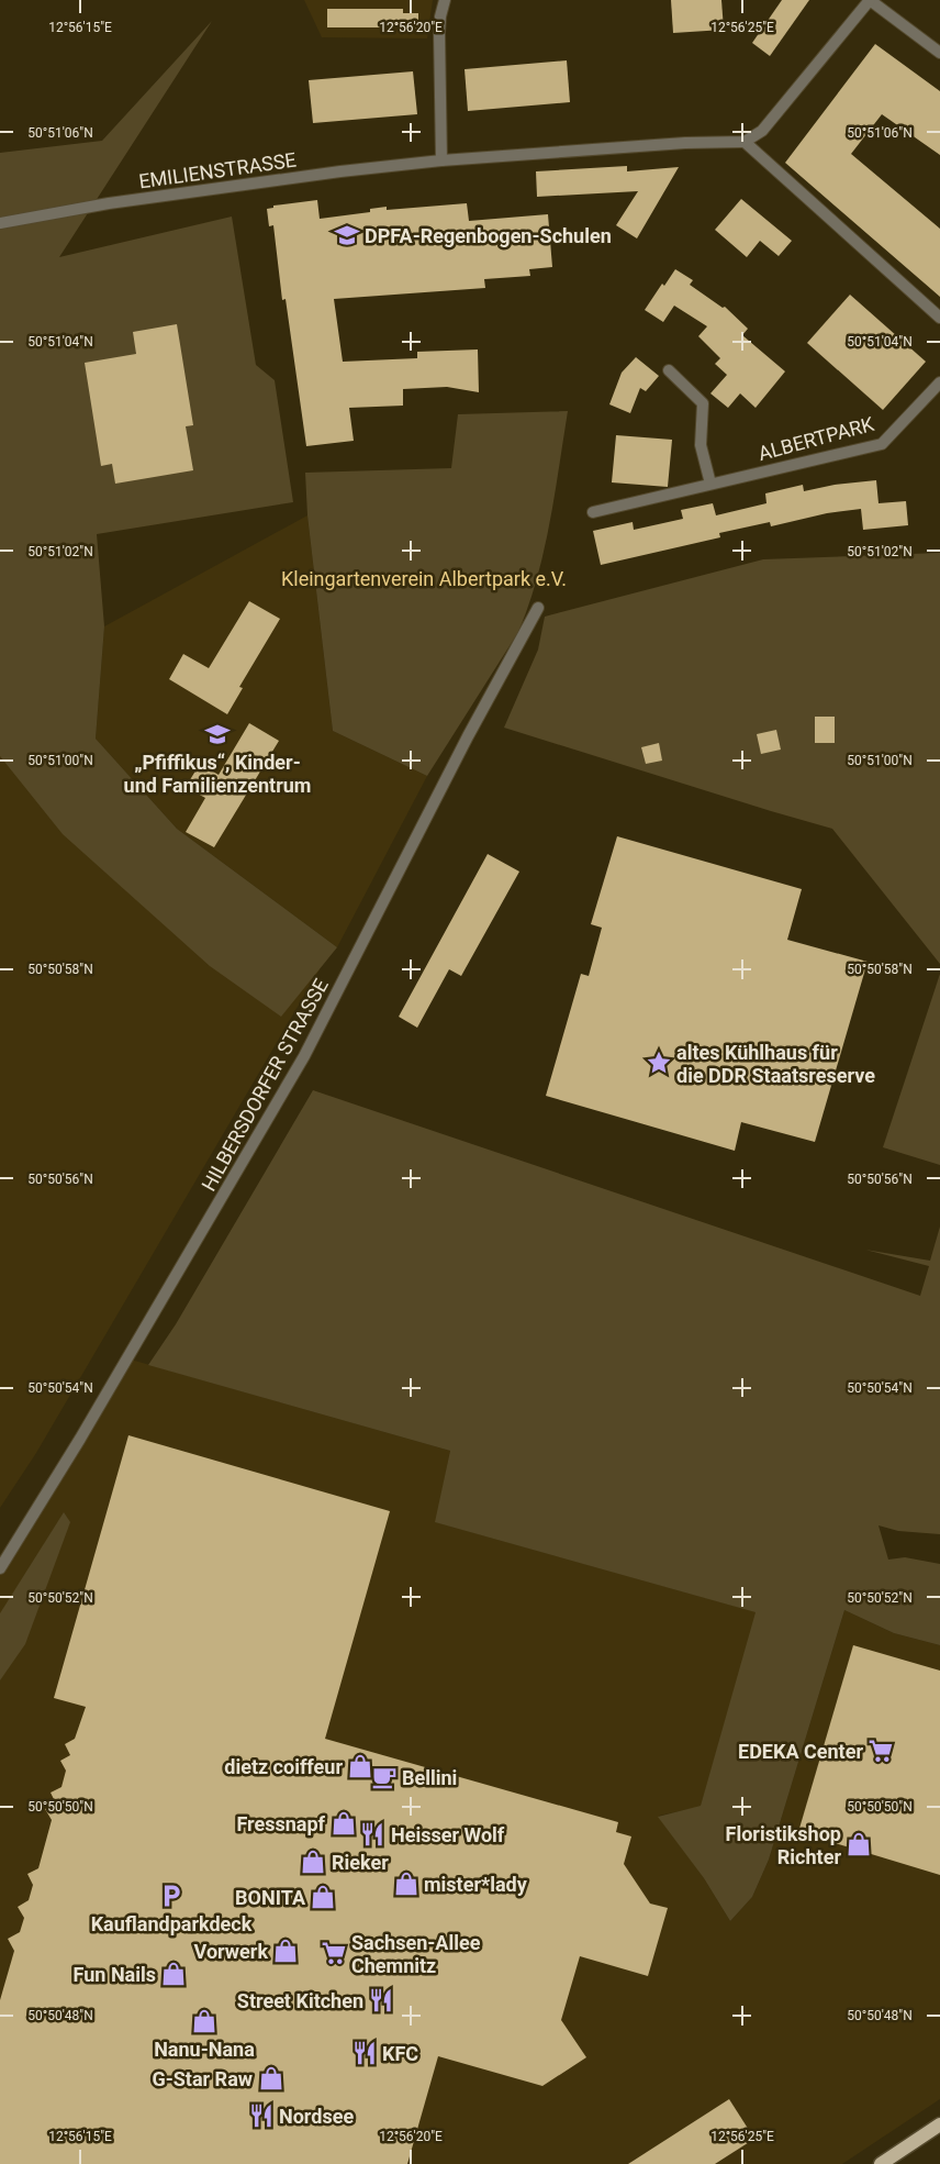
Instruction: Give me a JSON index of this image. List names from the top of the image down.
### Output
{
  "streets": {
    "street": ["EMILIENSTRASSE", "ALBERTPARK", "HILBERSDORFER STRASSE"]
  },
  "parks": ["Kleingartenverein Albertpark e.V."],
  "places": {
    "school or university": ["DPFA-Regenbogen-Schulen", "„Pfiffikus“, Kinder- und Familienzentrum"],
    "place": ["altes Kühlhaus für die DDR Staatsreserve"],
    "supermarket": ["EDEKA Center", "Sachsen-Allee Chemnitz"],
    "shop": [
      "dietz coiffeur",
      "Fressnapf",
      "Floristikshop Richter",
      "Rieker",
      "mister*lady",
      "BONITA",
      "Vorwerk",
      "Fun Nails",
      "Nanu-Nana",
      "G-Star Raw"
    ],
    "cafe": ["Bellini"],
    "restaurant": [
      "Heisser Wolf",
      "Street Kitchen",
      "KFC",
      "Nordsee"
    ],
    "parking": ["Kauflandparkdeck"]
  },
  "coordinates": [
    "12°56'15\"E",
    "12°56'20\"E",
    "12°56'25\"E",
    "50°51'06\"N",
    "50°51'04\"N",
    "50°51'02\"N",
    "50°51'00\"N",
    "50°50'58\"N",
    "50°50'56\"N",
    "50°50'54\"N",
    "50°50'52\"N",
    "50°50'50\"N",
    "50°50'48\"N"
  ]
}
